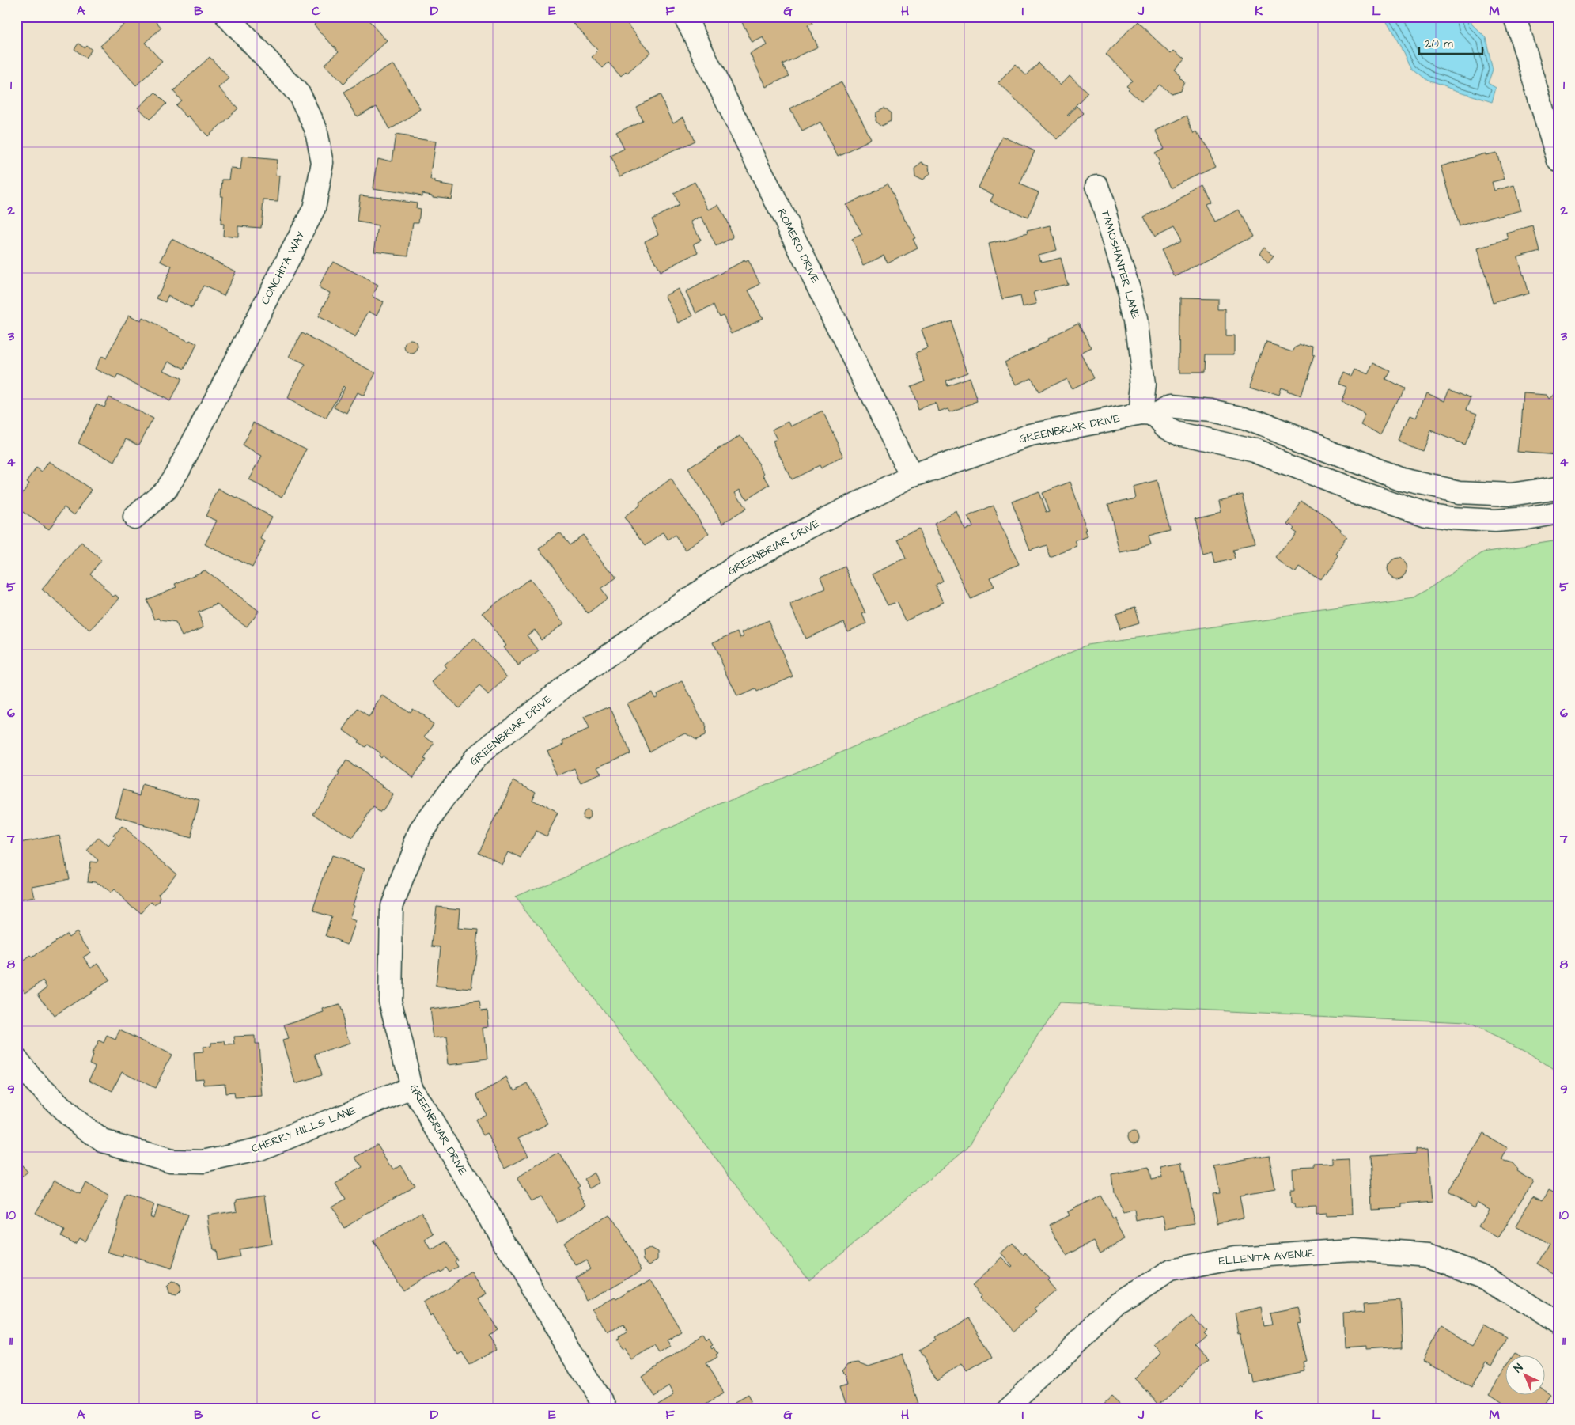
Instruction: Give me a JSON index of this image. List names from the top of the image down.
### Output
{
  "streets": {
    "street": [
      "ROMERO DRIVE",
      "TAMOSHANTER LANE",
      "CONCHITA WAY",
      "GREENBRIAR DRIVE",
      "CHERRY HILLS LANE",
      "ELLENITA AVENUE"
    ]
  },
  "crossings": [
    ["ROMERO DRIVE", "GREENBRIAR DRIVE"],
    ["TAMOSHANTER LANE", "GREENBRIAR DRIVE"],
    ["GREENBRIAR DRIVE", "CHERRY HILLS LANE"]
  ],
  "scale_bar": "20 m",
  "north": "top left",
  "grid": {
    "columns": [
      "A",
      "B",
      "C",
      "D",
      "E",
      "F",
      "G",
      "H",
      "I",
      "J",
      "K",
      "L",
      "M"
    ],
    "rows": [
      "1",
      "2",
      "3",
      "4",
      "5",
      "6",
      "7",
      "8",
      "9",
      "10",
      "11"
    ]
  }
}
